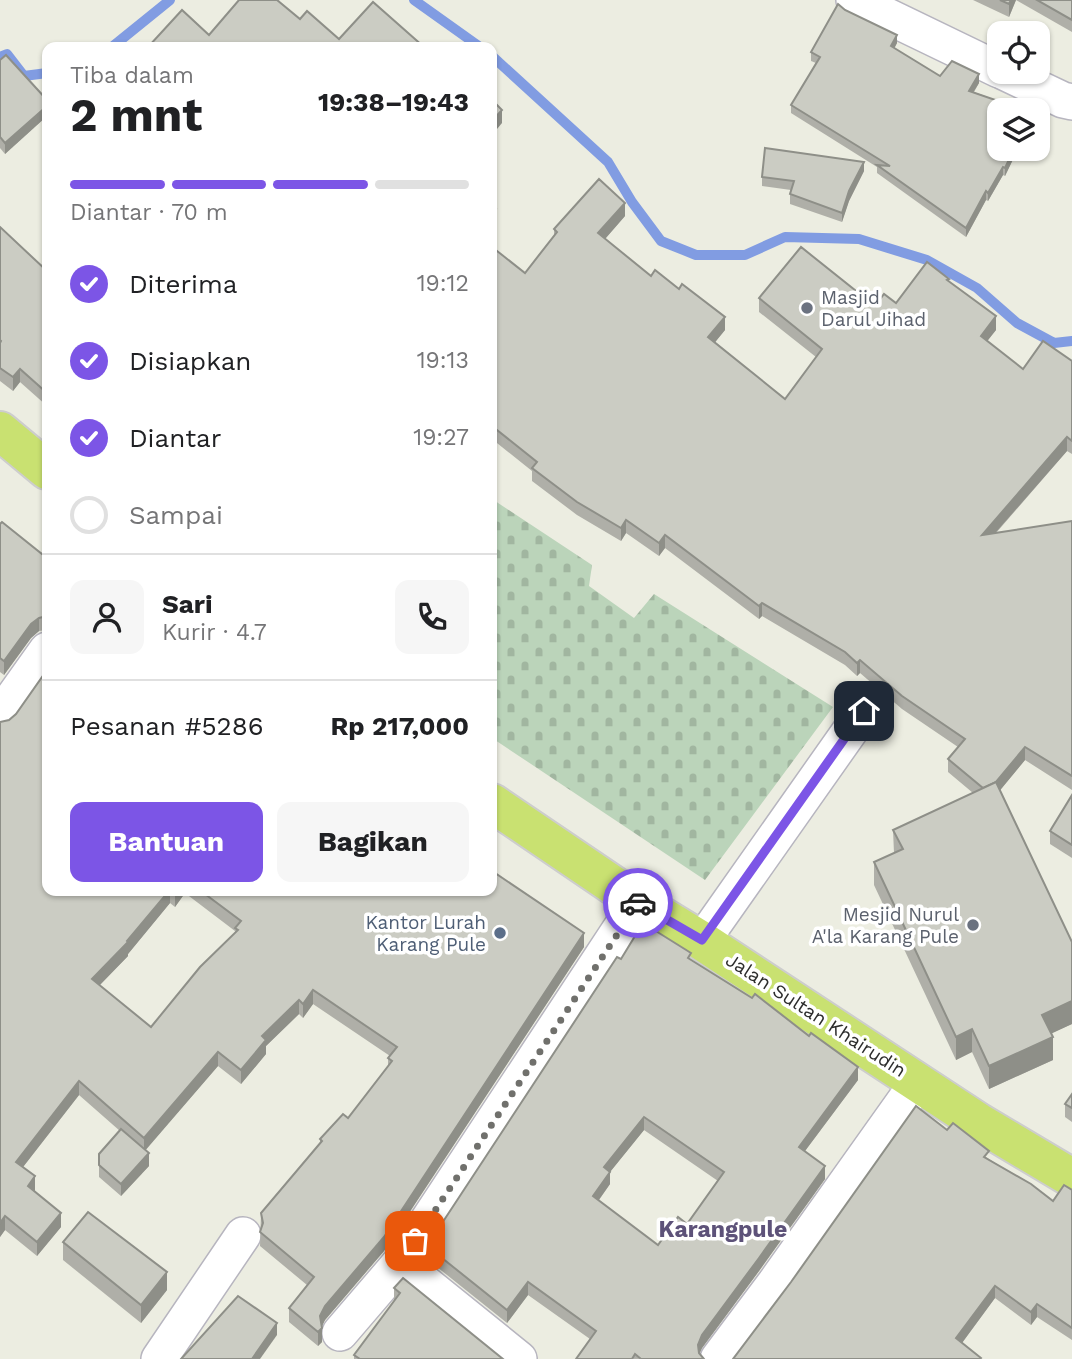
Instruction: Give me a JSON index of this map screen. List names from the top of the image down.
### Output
{
  "streets": {
    "main road": ["Jalan Sultan Khairudin"]
  },
  "districts": ["Karangpule"],
  "places": ["Masjid Darul Jihad", "Mesjid Nurul A'la Karang Pule", "Kantor Lurah Karang Pule"],
  "page": {
    "heading": ["2 mnt", "Tiba dalam", "19:38–19:43"],
    "panel": [
      "Sari",
      "Kurir · 4.7",
      "Pesanan #5286",
      "Rp 217,000"
    ],
    "bar": "Diantar · 70 m",
    "list": [
      ["Diterima", "19:12"],
      ["Disiapkan", "19:13"],
      ["Diantar", "19:27"],
      "Sampai"
    ],
    "buttons": ["Bantuan", "Bagikan"]
  }
}
